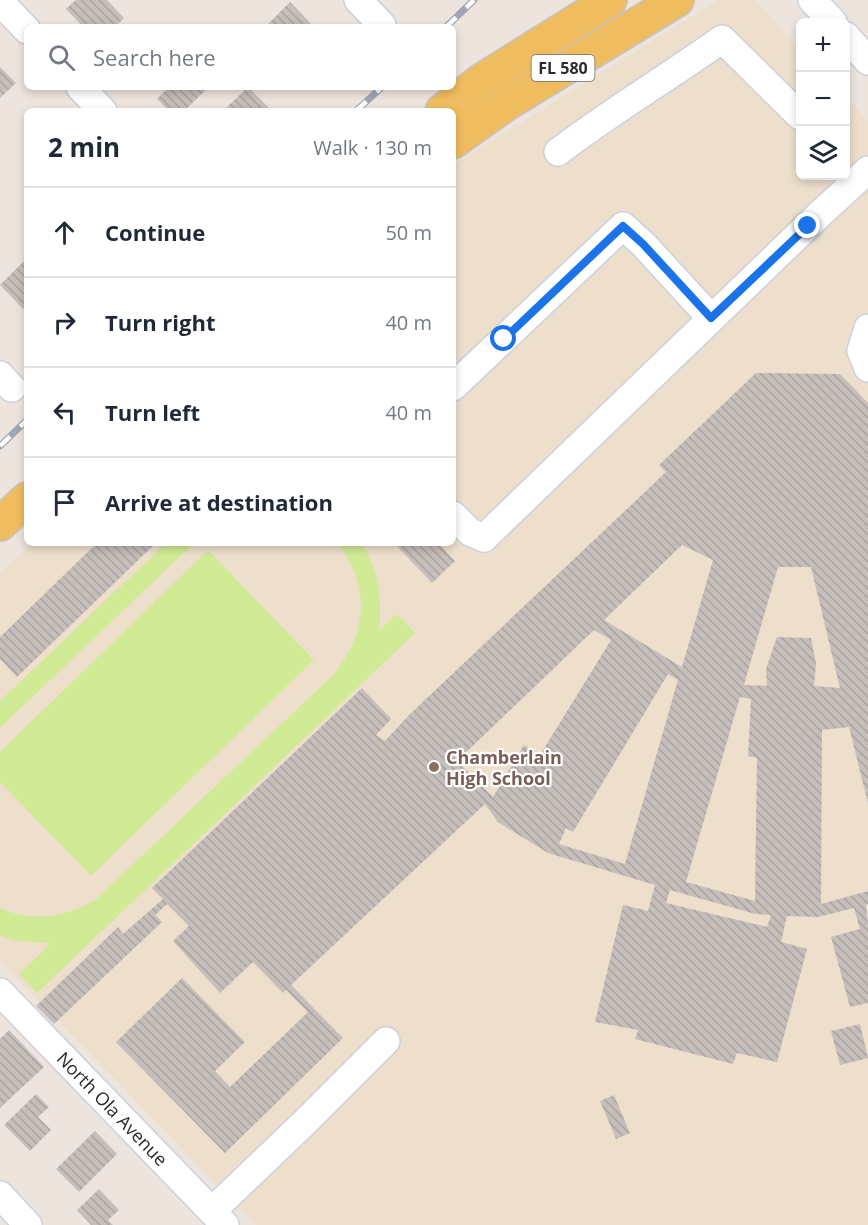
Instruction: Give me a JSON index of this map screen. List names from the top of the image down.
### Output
{
  "streets": {
    "main road": ["FL 580"],
    "street": ["North Ola Avenue"]
  },
  "places": ["Chamberlain High School"],
  "page": {
    "map_buttons": ["+", "−"],
    "search": "Search here",
    "heading": ["2 min", "Walk · 130 m"],
    "list": [
      ["Continue", "50 m"],
      ["Turn right", "40 m"],
      ["Turn left", "40 m"],
      "Arrive at destination"
    ]
  }
}
